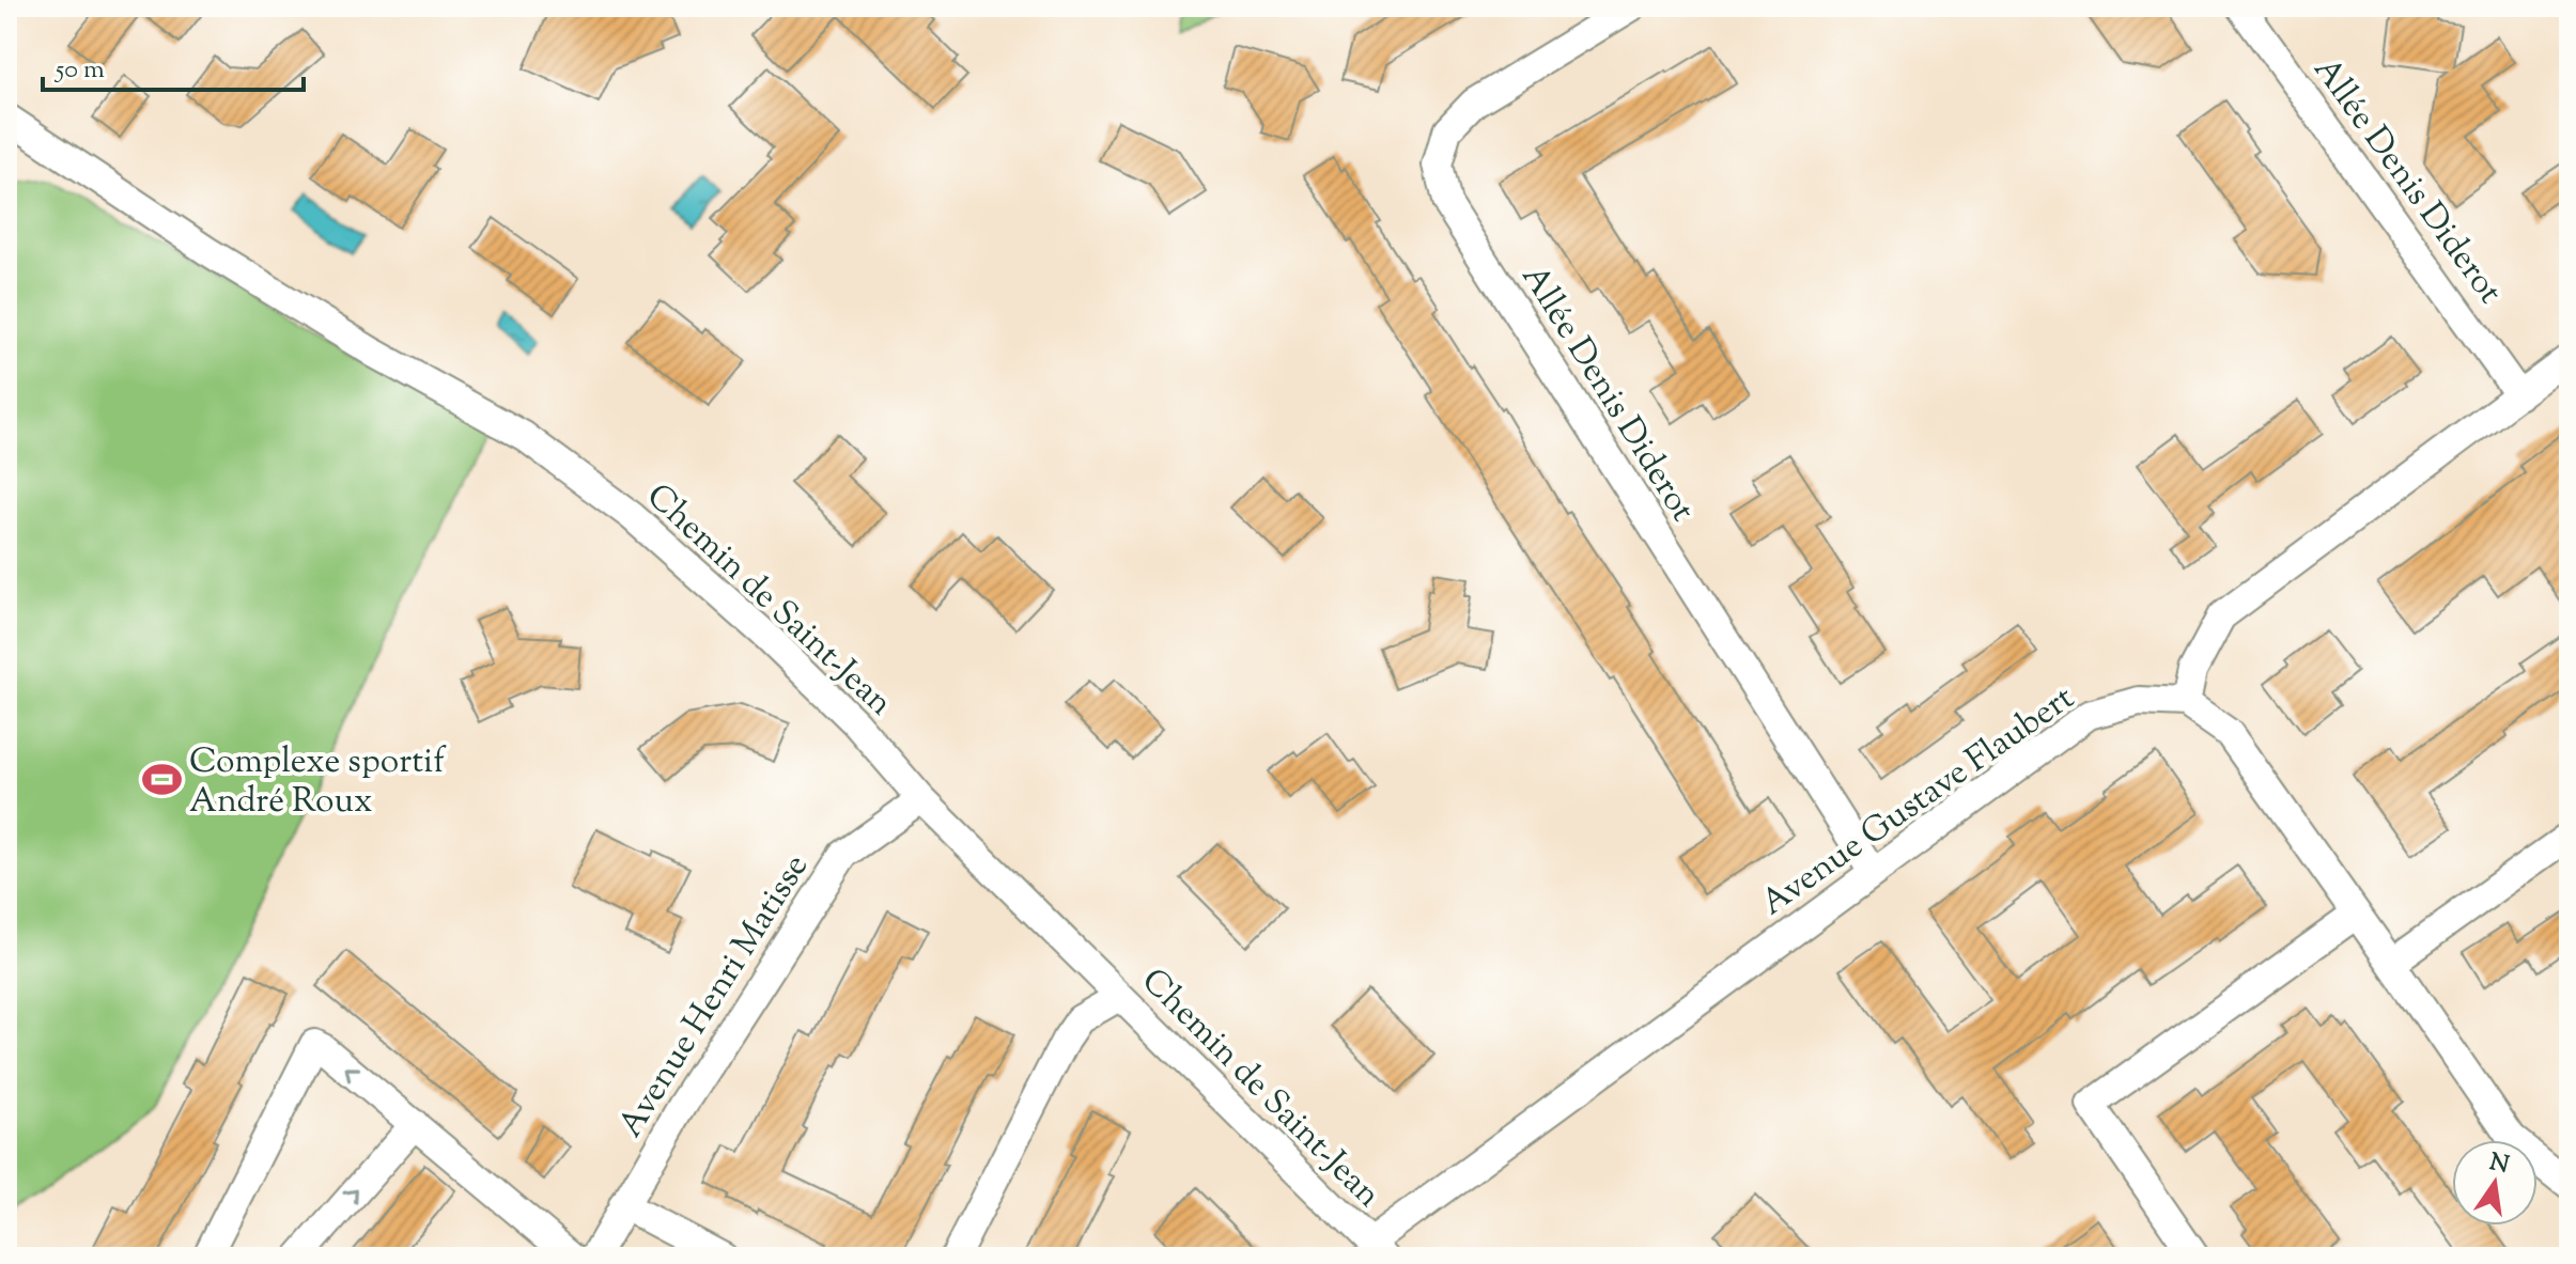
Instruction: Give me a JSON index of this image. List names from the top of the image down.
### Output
{
  "streets": {
    "street": [
      "Allée Denis Diderot",
      "Chemin de Saint-Jean",
      "Avenue Gustave Flaubert",
      "Avenue Henri Matisse"
    ]
  },
  "crossings": [
    ["Allée Denis Diderot", "Avenue Gustave Flaubert"],
    ["Chemin de Saint-Jean", "Avenue Gustave Flaubert"],
    ["Chemin de Saint-Jean", "Avenue Henri Matisse"]
  ],
  "places": {
    "sports": ["Complexe sportif André Roux"]
  },
  "scale_bar": "50 m",
  "north": "top"
}
